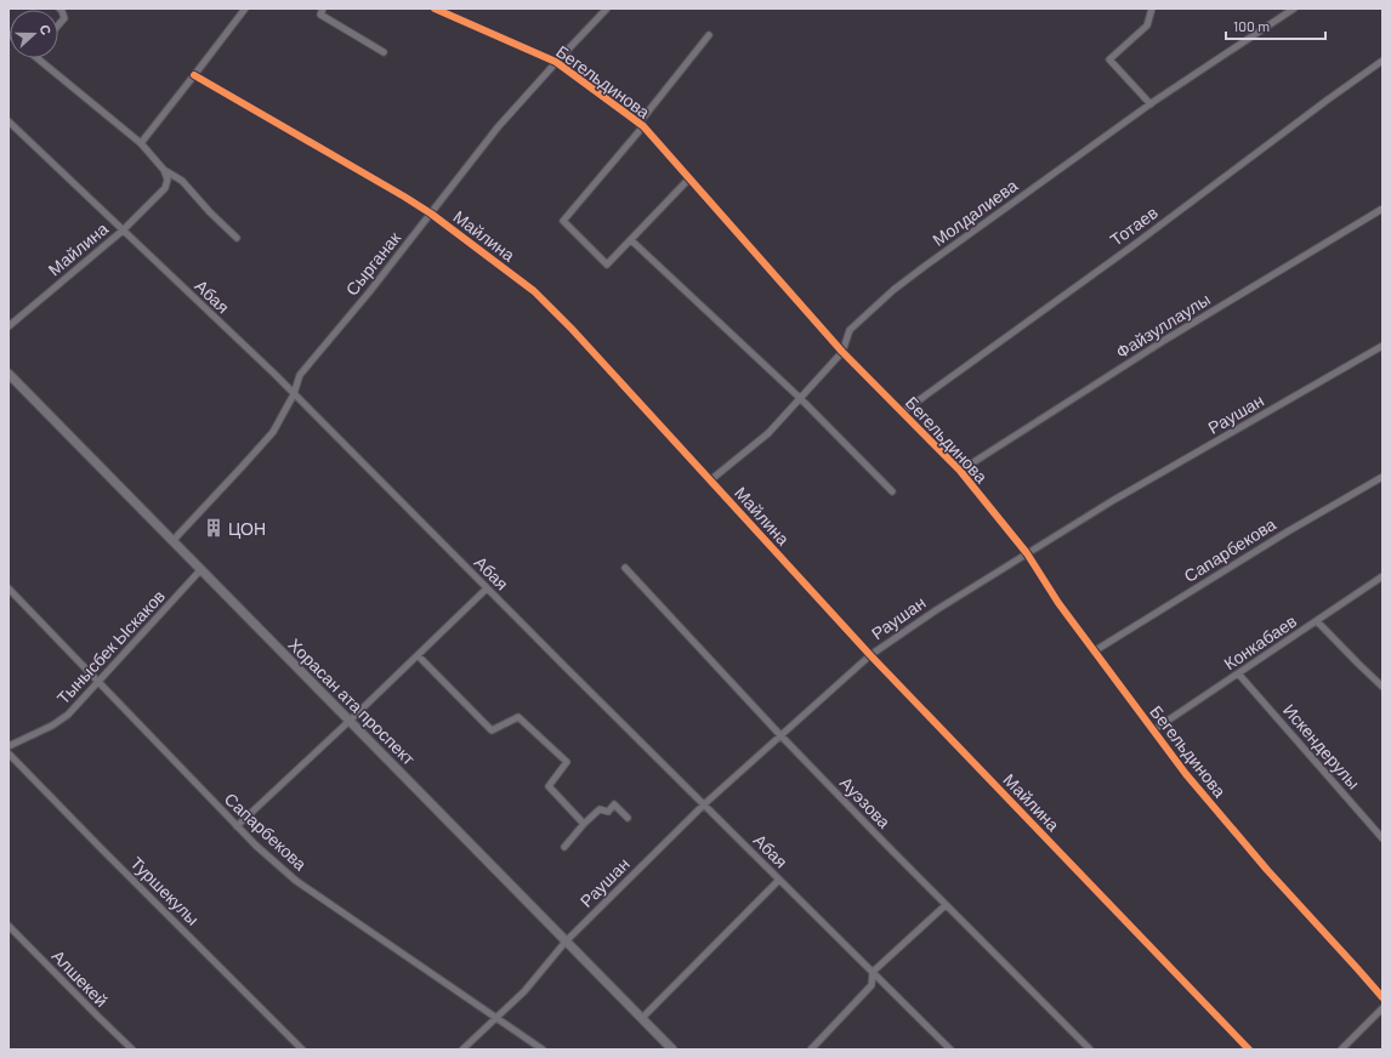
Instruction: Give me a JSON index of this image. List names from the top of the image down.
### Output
{
  "streets": {
    "main road": ["Хорасан ата проспект"],
    "street": [
      "Бегельдинова",
      "Молдалиева",
      "Тотаев",
      "Майлина",
      "Сырганак",
      "Абая",
      "Файзуллаулы",
      "Раушан",
      "Сапарбекова",
      "Конкабаев",
      "Тынысбек Ыскаков",
      "Искендерулы",
      "Ауэзова",
      "Туршекулы",
      "Алшекей"
    ]
  },
  "crossings": [
    ["Бегельдинова", "Молдалиева"],
    ["Бегельдинова", "Тотаев"],
    ["Бегельдинова", "Сырганак"],
    ["Бегельдинова", "Файзуллаулы"],
    ["Бегельдинова", "Раушан"],
    ["Бегельдинова", "Сапарбекова"],
    ["Бегельдинова", "Конкабаев"],
    ["Молдалиева", "Майлина"],
    ["Майлина", "Сырганак"],
    ["Майлина", "Абая"],
    ["Майлина", "Раушан"],
    ["Сырганак", "Абая"],
    ["Сырганак", "Хорасан ата проспект"],
    ["Абая", "Раушан"],
    ["Раушан", "Сапарбекова"],
    ["Раушан", "Хорасан ата проспект"],
    ["Раушан", "Ауэзова"],
    ["Сапарбекова", "Тынысбек Ыскаков"],
    ["Конкабаев", "Искендерулы"],
    ["Тынысбек Ыскаков", "Хорасан ата проспект"]
  ],
  "places": {
    "building": ["ЦОН"]
  },
  "scale_bar": "100 m",
  "north": "right"
}
